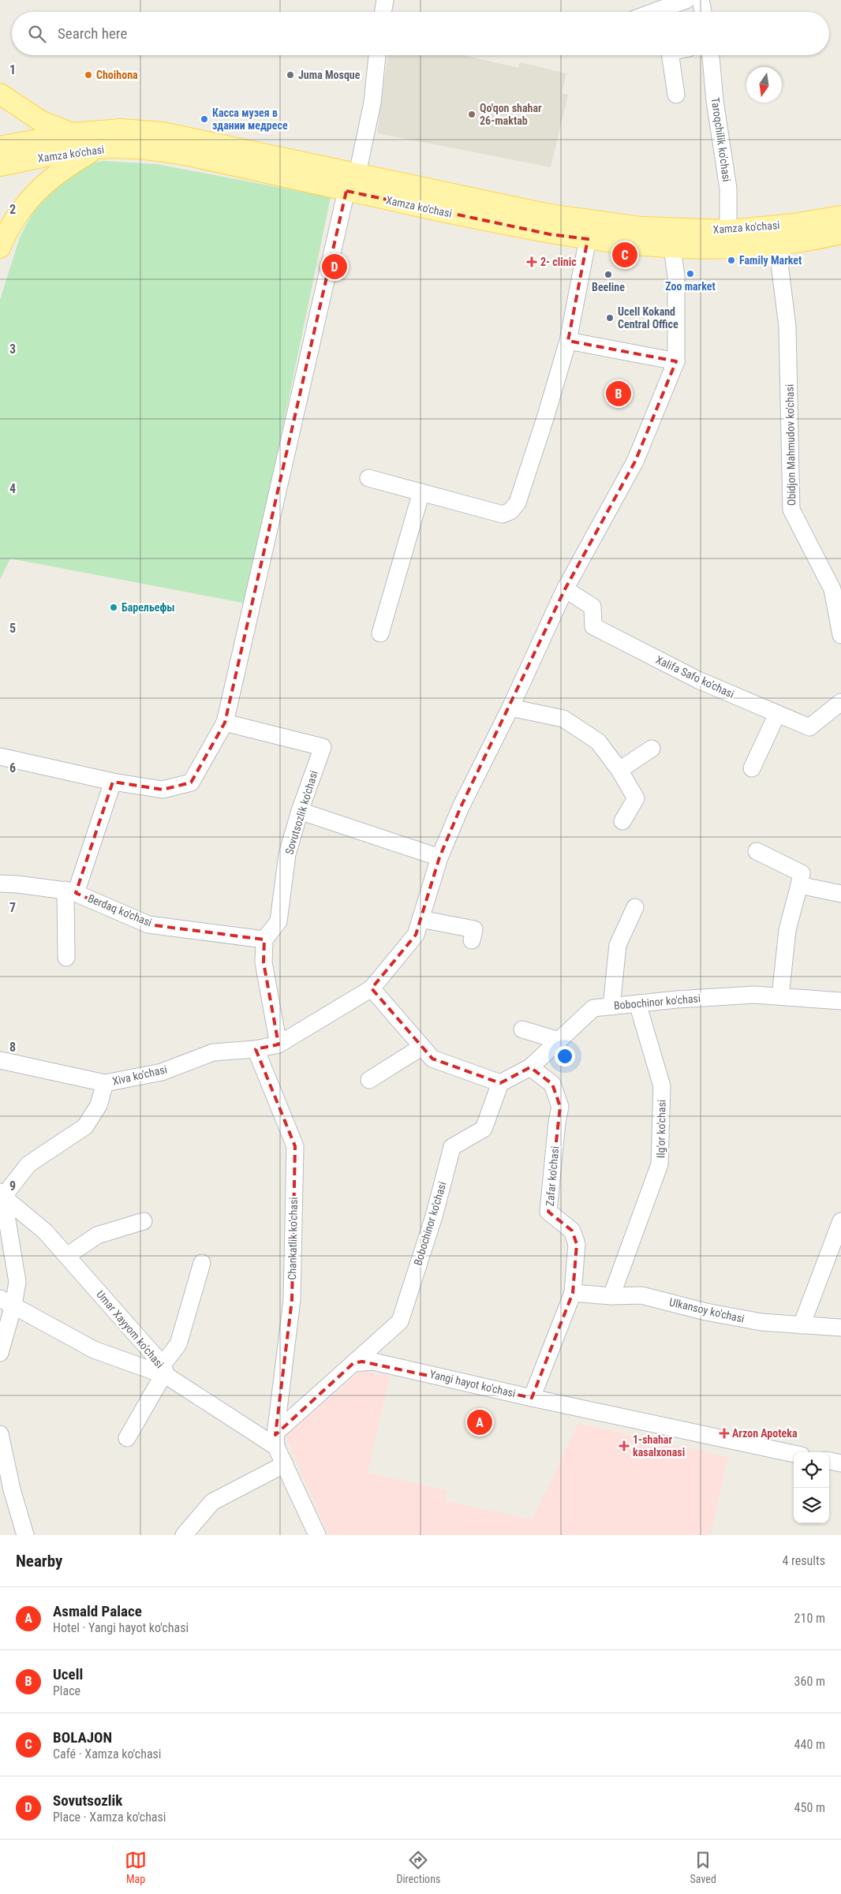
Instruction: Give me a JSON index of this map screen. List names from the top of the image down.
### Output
{
  "streets": {
    "main road": ["Xamza ko'chasi"],
    "street": [
      "Taroqchilik ko'chasi",
      "Obidjon Mahmudov ko'chasi",
      "Xalifa Safo ko'chasi",
      "Sovutsozlik ko'chasi",
      "Berdaq ko'chasi",
      "Bobochinor ko'chasi",
      "Xiva ko'chasi",
      "Ilg'or ko'chasi",
      "Zafar ko'chasi",
      "Chankatlik ko'chasi",
      "Ulkansoy ko'chasi",
      "Umar Xayyom ko'chasi",
      "Yangi hayot ko'chasi"
    ]
  },
  "crossings": [
    ["Taroqchilik ko'chasi", "Xamza ko'chasi"],
    ["Xamza ko'chasi", "Obidjon Mahmudov ko'chasi"],
    ["Xalifa Safo ko'chasi", "Xiva ko'chasi"],
    ["Sovutsozlik ko'chasi", "Berdaq ko'chasi"],
    ["Bobochinor ko'chasi", "Ilg'or ko'chasi"],
    ["Bobochinor ko'chasi", "Zafar ko'chasi"],
    ["Bobochinor ko'chasi", "Yangi hayot ko'chasi"],
    ["Xiva ko'chasi", "Chankatlik ko'chasi"],
    ["Ilg'or ko'chasi", "Ulkansoy ko'chasi"],
    ["Zafar ko'chasi", "Ulkansoy ko'chasi"],
    ["Zafar ko'chasi", "Yangi hayot ko'chasi"],
    ["Chankatlik ko'chasi", "Umar Xayyom ko'chasi"]
  ],
  "places": {
    "other": [
      "Choihona",
      "Juma Mosque",
      "Qo'qon shahar 26-maktab",
      "Касса музея в здании медресе",
      "Family Market",
      "Zoo market",
      "Beeline",
      "Ucell Kokand Central Office",
      "Барельефы"
    ],
    "health": ["2- clinic", "Arzon Apoteka", "1-shahar kasalxonasi"]
  },
  "north": "bottom",
  "page": {
    "search": "Search here",
    "pins": [
      "C",
      "D",
      "B",
      "A"
    ],
    "heading": ["Nearby", "4 results"],
    "list": [
      {
        "mark": "A",
        "name": "Asmald Palace",
        "note": "Hotel · Yangi hayot ko'chasi",
        "value": "210 m"
      },
      {
        "mark": "B",
        "name": "Ucell",
        "note": "Place",
        "value": "360 m"
      },
      {
        "mark": "C",
        "name": "BOLAJON",
        "note": "Café · Xamza ko'chasi",
        "value": "440 m"
      },
      {
        "mark": "D",
        "name": "Sovutsozlik",
        "note": "Place · Xamza ko'chasi",
        "value": "450 m"
      }
    ],
    "nav": ["Map", "Directions", "Saved"]
  },
  "grid": {
    "rows": [
      "1",
      "2",
      "3",
      "4",
      "5",
      "6",
      "7",
      "8",
      "9"
    ]
  }
}
